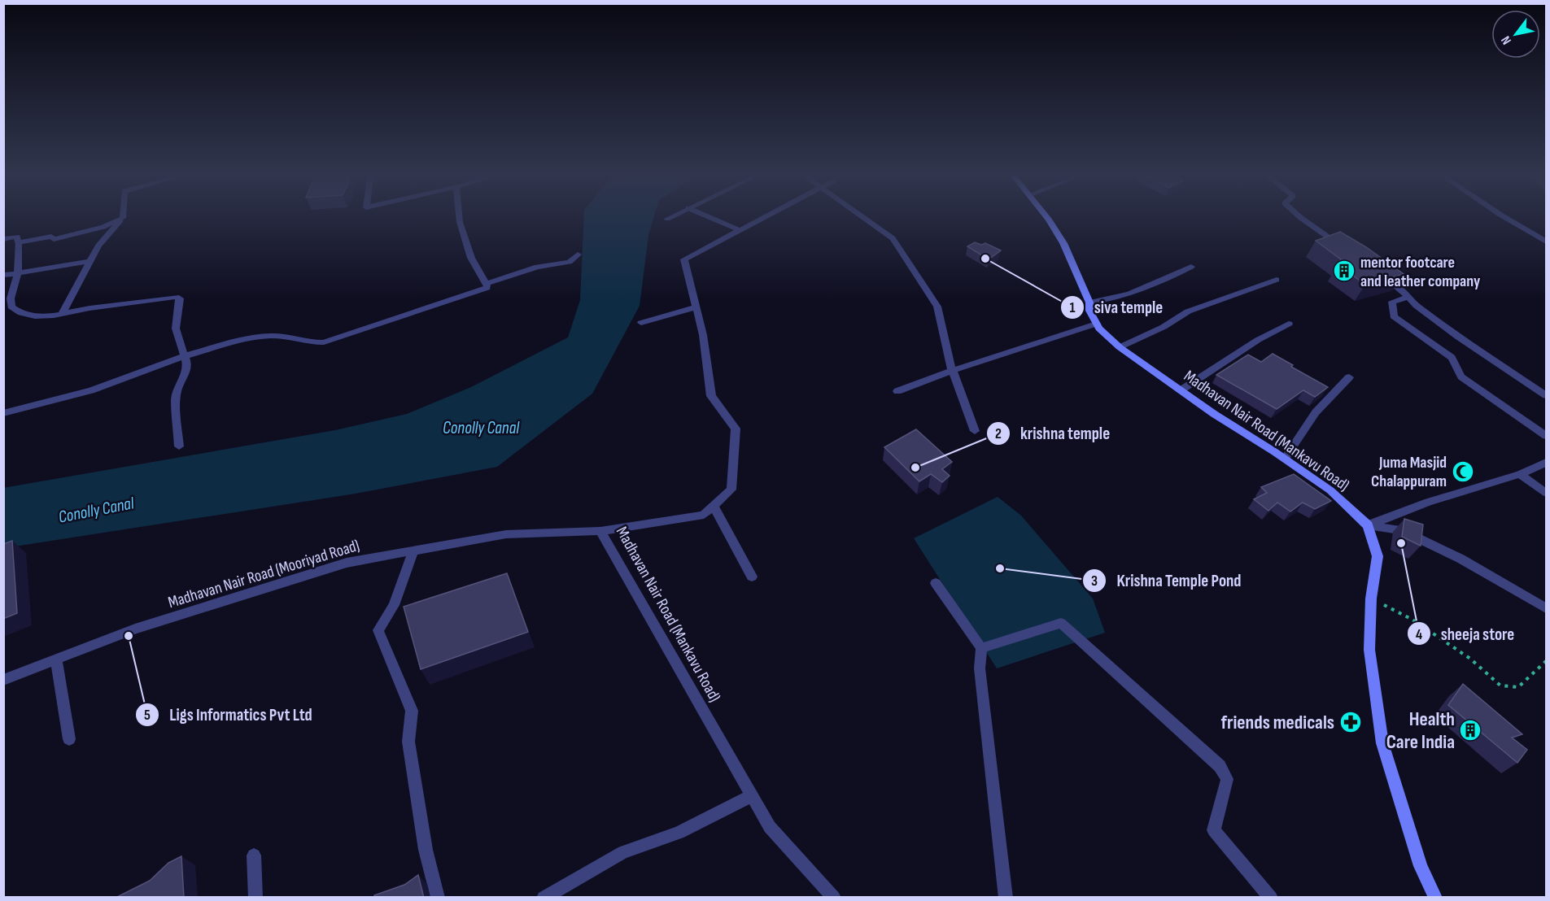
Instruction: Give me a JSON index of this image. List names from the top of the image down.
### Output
{
  "streets": {
    "main road": ["Madhavan Nair Road (Mankavu Road)"],
    "street": ["Madhavan Nair Road (Mooriyad Road)"]
  },
  "crossings": [
    ["Madhavan Nair Road (Mankavu Road)", "Madhavan Nair Road (Mooriyad Road)"]
  ],
  "water": ["Conolly Canal"],
  "places": {
    "other": [
      "siva temple",
      "krishna temple",
      "sheeja store",
      "Krishna Temple Pond",
      "Ligs Informatics Pvt Ltd"
    ],
    "building": ["mentor footcare and leather company", "Health Care India"],
    "mosque": ["Juma Masjid Chalappuram"],
    "pharmacy": ["friends medicals"]
  },
  "north": "bottom left"
}
